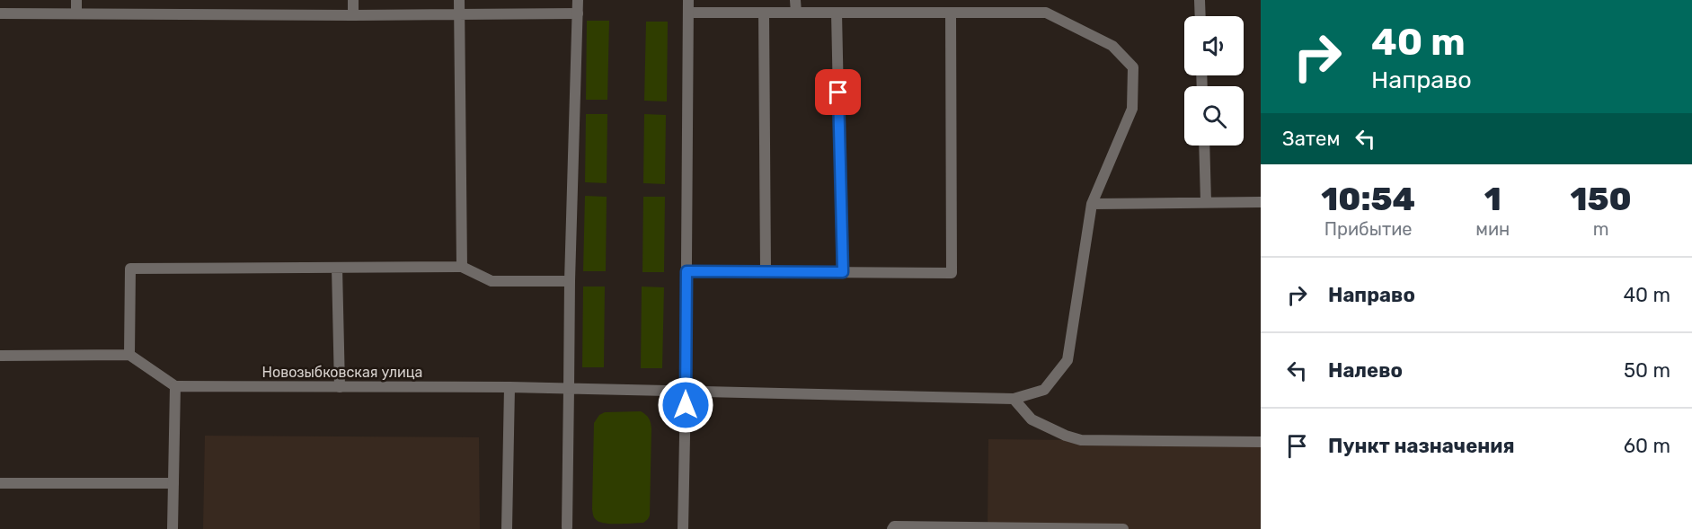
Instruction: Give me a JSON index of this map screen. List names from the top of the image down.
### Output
{
  "streets": {
    "street": ["Новозыбковская улица"]
  },
  "page": {
    "turn": ["40 m", "Направо"],
    "then": "Затем",
    "eta": [
      "10:54",
      "Прибытие",
      "1",
      "мин",
      "150",
      "m"
    ],
    "list": [
      {
        "name": "Направо",
        "value": "40 m"
      },
      {
        "name": "Налево",
        "value": "50 m"
      },
      {
        "name": "Пункт назначения",
        "value": "60 m"
      }
    ]
  }
}
